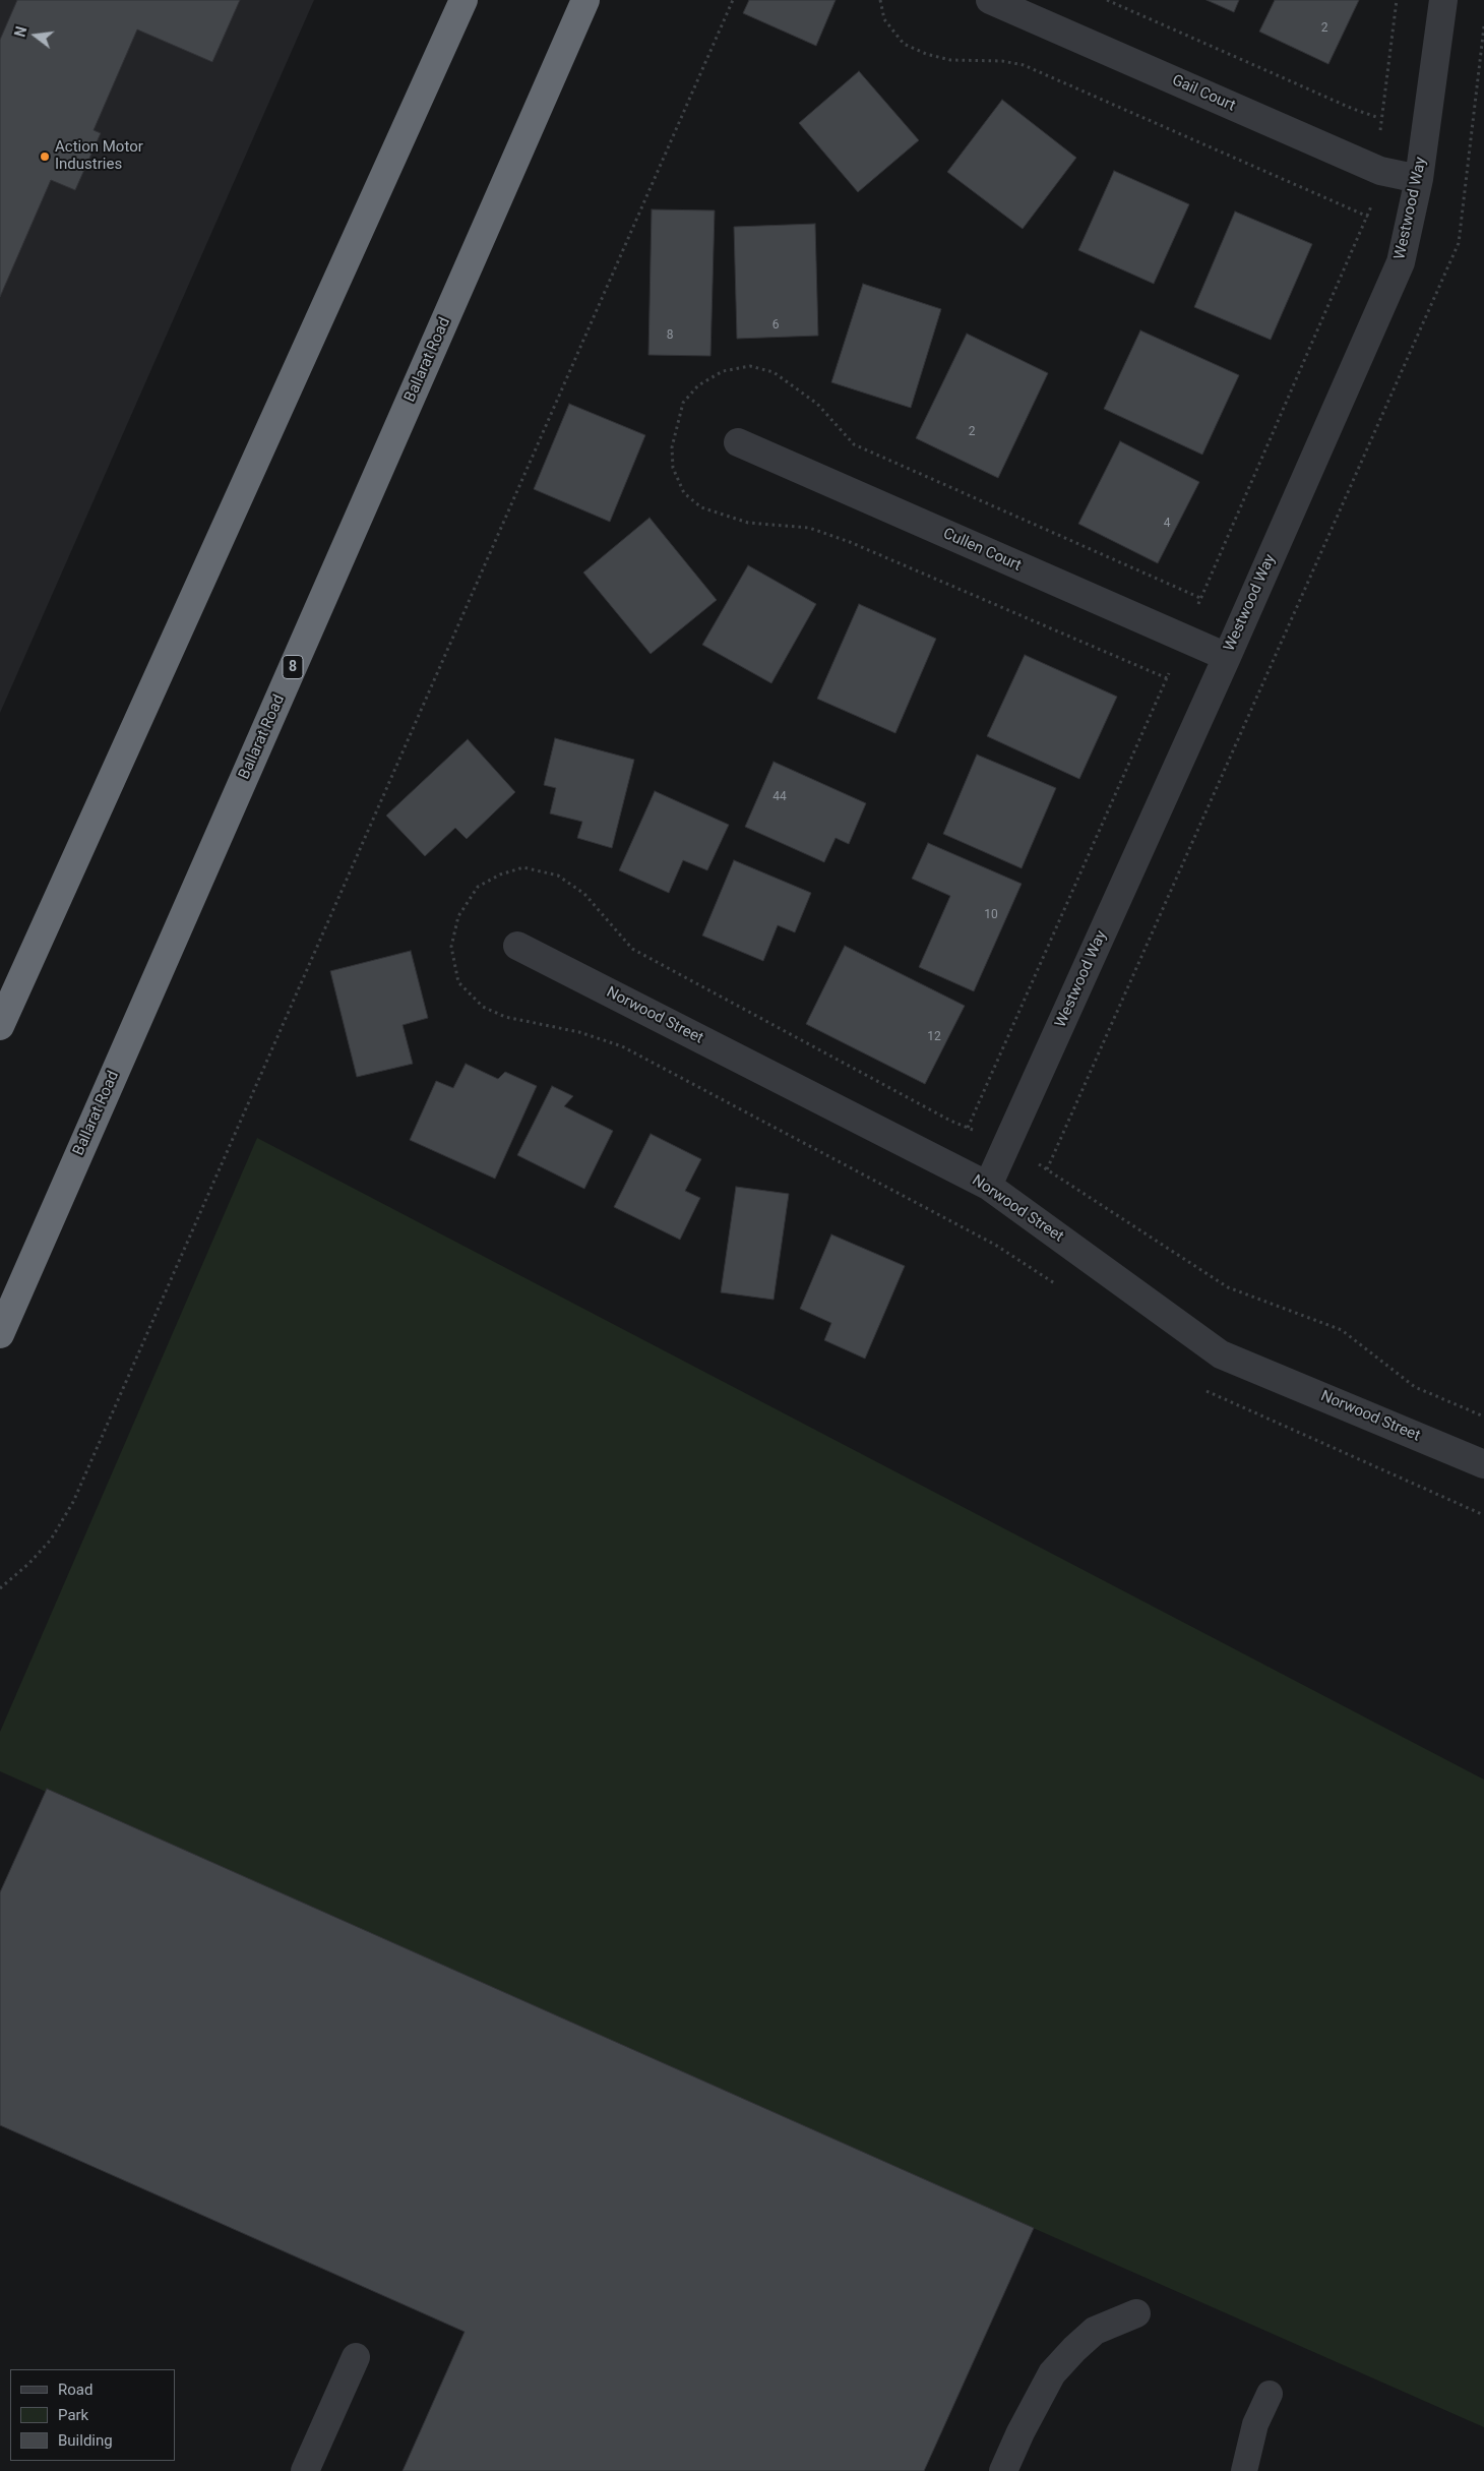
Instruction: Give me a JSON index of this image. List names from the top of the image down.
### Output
{
  "streets": {
    "highway": ["Ballarat Road", "8"],
    "street": [
      "Gail Court",
      "Westwood Way",
      "Cullen Court",
      "Norwood Street"
    ]
  },
  "crossings": [
    ["Gail Court", "Westwood Way"],
    ["Westwood Way", "Cullen Court"],
    ["Westwood Way", "Norwood Street"]
  ],
  "places": ["Action Motor Industries"],
  "house_numbers": [
    "2",
    "6",
    "8",
    "2",
    "4",
    "44",
    "10",
    "12"
  ],
  "legend": ["Road", "Park", "Building"],
  "north": "left"
}
